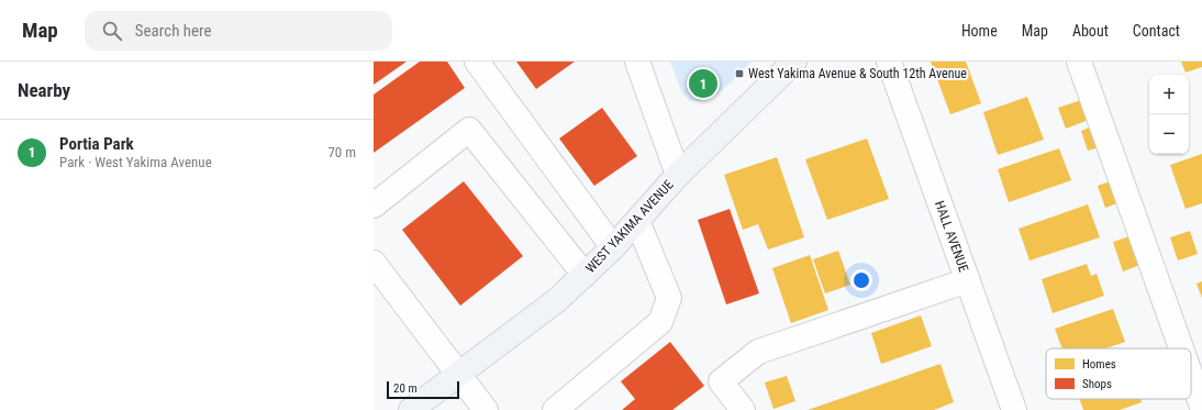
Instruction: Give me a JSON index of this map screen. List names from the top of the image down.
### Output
{
  "streets": {
    "main road": ["WEST YAKIMA AVENUE"],
    "street": ["HALL AVENUE"]
  },
  "places": {
    "transit": ["West Yakima Avenue & South 12th Avenue"]
  },
  "legend": ["Homes", "Shops"],
  "scale_bar": "20 m",
  "page": {
    "header": "Map",
    "search": "Search here",
    "nav": [
      "Home",
      "Map",
      "About",
      "Contact"
    ],
    "heading": "Nearby",
    "pins": "1",
    "map_buttons": ["+", "−"],
    "list": [
      {
        "mark": "1",
        "name": "Portia Park",
        "note": "Park · West Yakima Avenue",
        "value": "70 m"
      }
    ],
    "scale": "20 m"
  }
}
